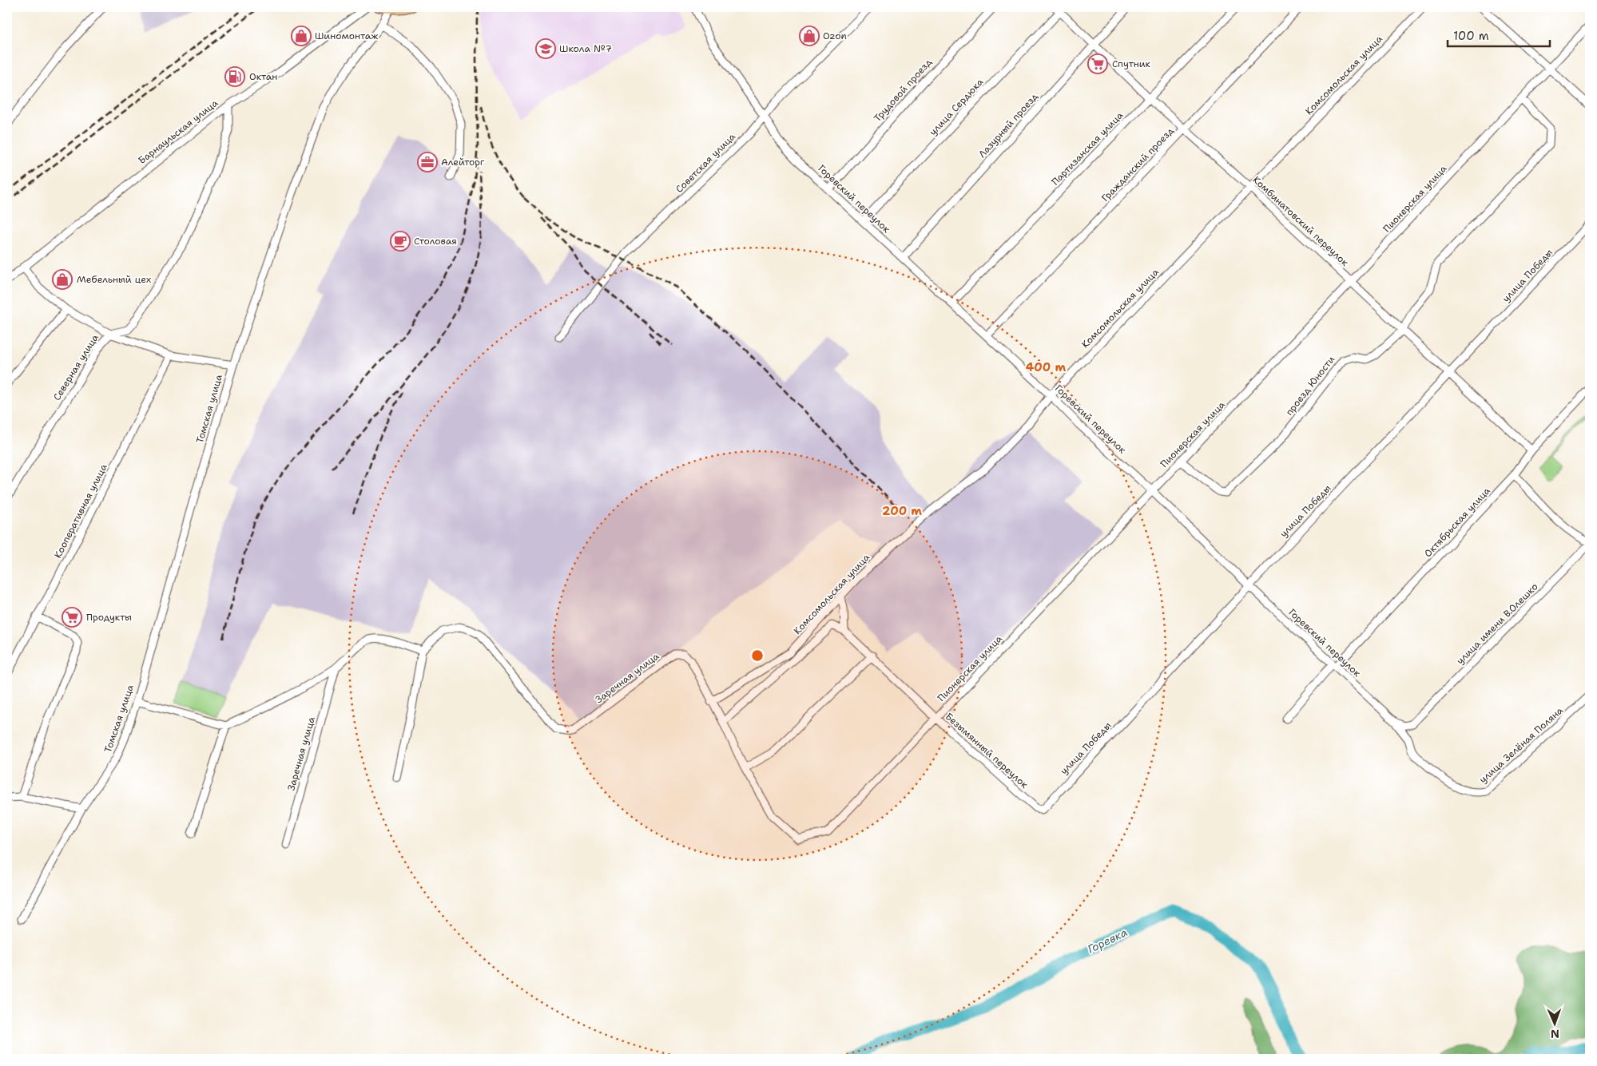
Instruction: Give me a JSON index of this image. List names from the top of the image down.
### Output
{
  "streets": {
    "street": [
      "Комсомольская улица",
      "Трудовой проезд",
      "улица Сердюка",
      "Лазурный проезд",
      "Барнаульская улица",
      "Партизанская улица",
      "Советская улица",
      "Гражданский проезд",
      "Горевский переулок",
      "Пионерская улица",
      "Комбинатовский переулок",
      "улица Победы",
      "Северная улица",
      "проезд Юности",
      "Томская улица",
      "Кооперативная улица",
      "Октябрьская улица",
      "улица имени В.Олешко",
      "Заречная улица",
      "улица Зелёная Поляна",
      "Безымянный переулок"
    ]
  },
  "crossings": [
    ["Комсомольская улица", "Горевский переулок"],
    ["Комсомольская улица", "Комбинатовский переулок"],
    ["Комсомольская улица", "Заречная улица"],
    ["Трудовой проезд", "Горевский переулок"],
    ["улица Сердюка", "Горевский переулок"],
    ["улица Сердюка", "Комбинатовский переулок"],
    ["Лазурный проезд", "Горевский переулок"],
    ["Лазурный проезд", "Комбинатовский переулок"],
    ["Барнаульская улица", "Северная улица"],
    ["Партизанская улица", "Горевский переулок"],
    ["Партизанская улица", "Комбинатовский переулок"],
    ["Советская улица", "Горевский переулок"],
    ["Гражданский проезд", "Горевский переулок"],
    ["Гражданский проезд", "Комбинатовский переулок"],
    ["Горевский переулок", "Пионерская улица"],
    ["Горевский переулок", "улица Победы"],
    ["Горевский переулок", "Октябрьская улица"],
    ["Горевский переулок", "улица имени В.Олешко"],
    ["Горевский переулок", "улица Зелёная Поляна"],
    ["Пионерская улица", "Комбинатовский переулок"],
    ["Пионерская улица", "проезд Юности"],
    ["Пионерская улица", "Заречная улица"],
    ["Пионерская улица", "Безымянный переулок"],
    ["Комбинатовский переулок", "улица Победы"],
    ["Комбинатовский переулок", "проезд Юности"],
    ["Комбинатовский переулок", "Октябрьская улица"],
    ["улица Победы", "Безымянный переулок"],
    ["улица имени В.Олешко", "улица Зелёная Поляна"]
  ],
  "water": ["Горевка"],
  "places": {
    "shop": ["Шиномонтаж", "Ozon", "Мебельный цех"],
    "school or university": ["Школа №7"],
    "supermarket": ["Спутник", "Продукты"],
    "fuel station": ["Октан"],
    "office": ["Алейторг"],
    "cafe": ["Столовая"]
  },
  "scale_bar": "100 m",
  "north": "bottom",
  "rings": ["400 m", "200 m"]
}
